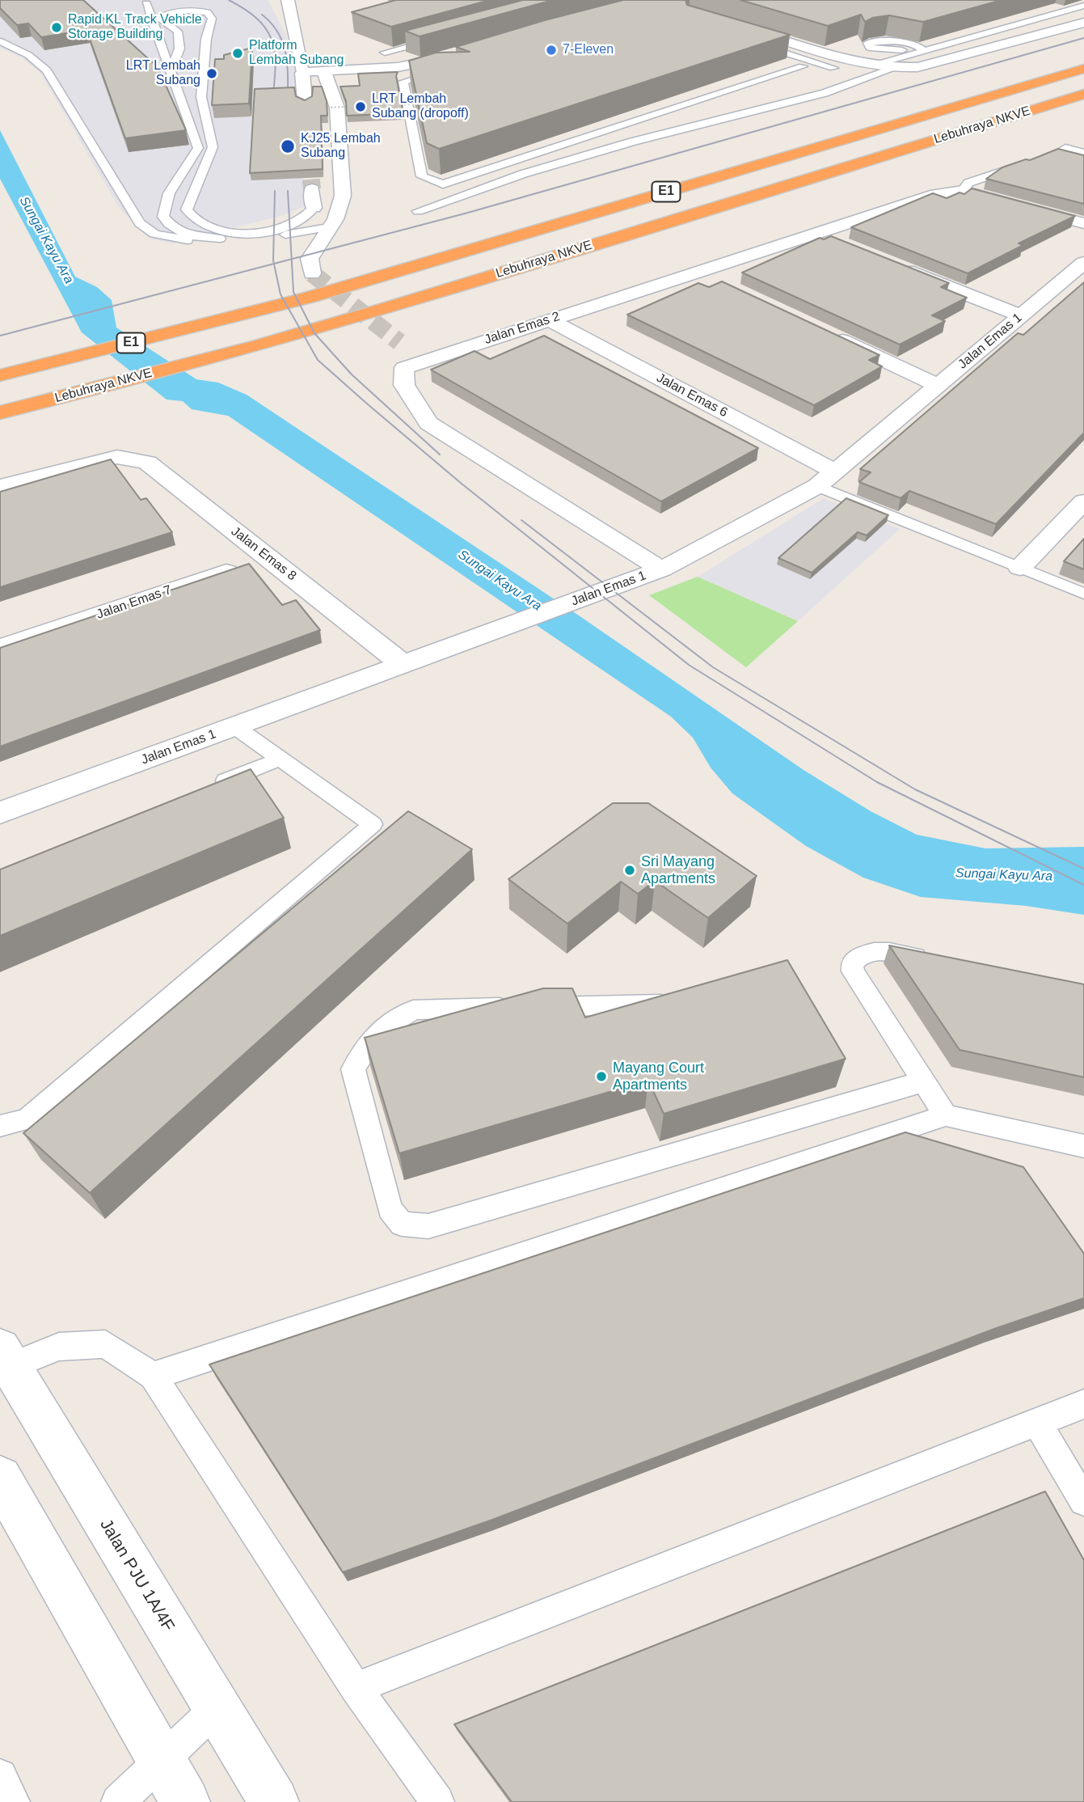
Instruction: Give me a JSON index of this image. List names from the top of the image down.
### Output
{
  "streets": {
    "highway": ["Lebuhraya NKVE", "E1"],
    "street": [
      "Jalan Emas 2",
      "Jalan Emas 1",
      "Jalan Emas 6",
      "Jalan Emas 8",
      "Jalan Emas 7",
      "Jalan PJU 1A/4F"
    ]
  },
  "crossings": [
    ["Jalan Emas 2", "Jalan Emas 1"],
    ["Jalan Emas 2", "Jalan Emas 6"],
    ["Jalan Emas 1", "Jalan Emas 6"],
    ["Jalan Emas 1", "Jalan Emas 8"],
    ["Jalan Emas 8", "Jalan Emas 7"]
  ],
  "water": ["Sungai Kayu Ara"],
  "places": [
    "Rapid KL Track Vehicle Storage Building",
    "7-Eleven",
    "Platform Lembah Subang",
    "LRT Lembah Subang",
    "LRT Lembah Subang (dropoff)",
    "KJ25 Lembah Subang",
    "Sri Mayang Apartments",
    "Mayang Court Apartments"
  ]
}
